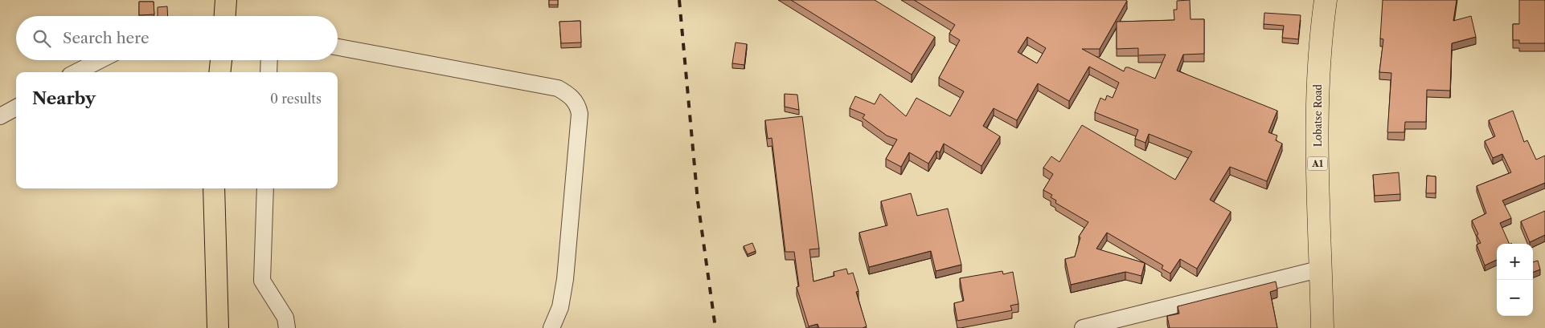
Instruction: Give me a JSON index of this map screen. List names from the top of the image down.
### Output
{
  "streets": {
    "highway": ["Lobatse Road", "A1"]
  },
  "page": {
    "search": "Search here",
    "heading": ["Nearby", "0 results"],
    "map_buttons": ["+", "−"]
  }
}
